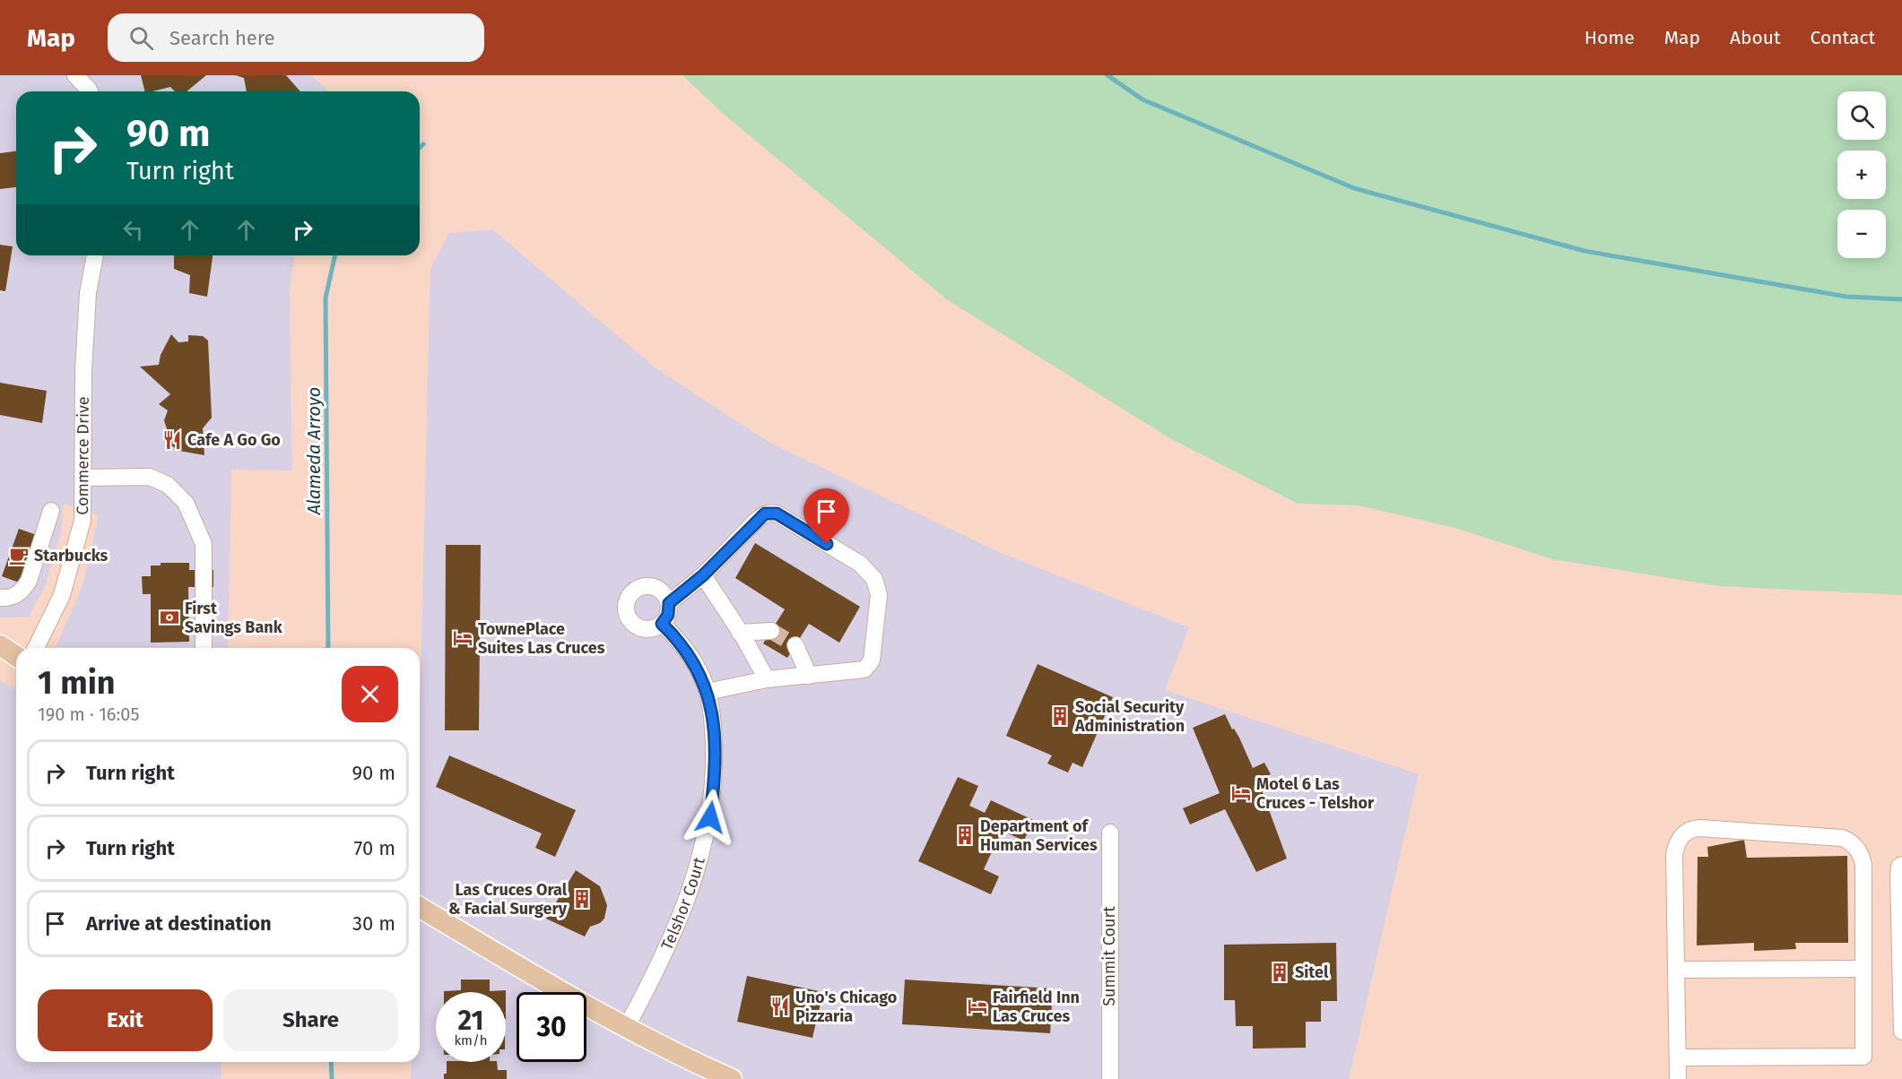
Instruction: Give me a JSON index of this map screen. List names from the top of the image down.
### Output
{
  "streets": {
    "street": ["Commerce Drive", "Telshor Court", "Summit Court"]
  },
  "water": ["Alameda Arroyo"],
  "places": {
    "restaurant": ["Cafe A Go Go", "Uno's Chicago Pizzaria"],
    "cafe": ["Starbucks"],
    "bank": ["First Savings Bank"],
    "hotel": ["TownePlace Suites Las Cruces", "Motel 6 Las Cruces - Telshor", "Fairfield Inn Las Cruces"],
    "building": [
      "Social Security Administration",
      "Department of Human Services",
      "Las Cruces Oral & Facial Surgery",
      "Sitel"
    ]
  },
  "page": {
    "header": "Map",
    "search": "Search here",
    "nav": [
      "Home",
      "Map",
      "About",
      "Contact"
    ],
    "map_buttons": ["+", "−"],
    "turn": ["90 m", "Turn right"],
    "heading": ["1 min", "190 m · 16:05"],
    "list": [
      {
        "name": "Turn right",
        "value": "90 m"
      },
      {
        "name": "Turn right",
        "value": "70 m"
      },
      {
        "name": "Arrive at destination",
        "value": "30 m"
      }
    ],
    "buttons": ["Exit", "Share"],
    "speed": "21 km/h",
    "limit": "30"
  }
}
